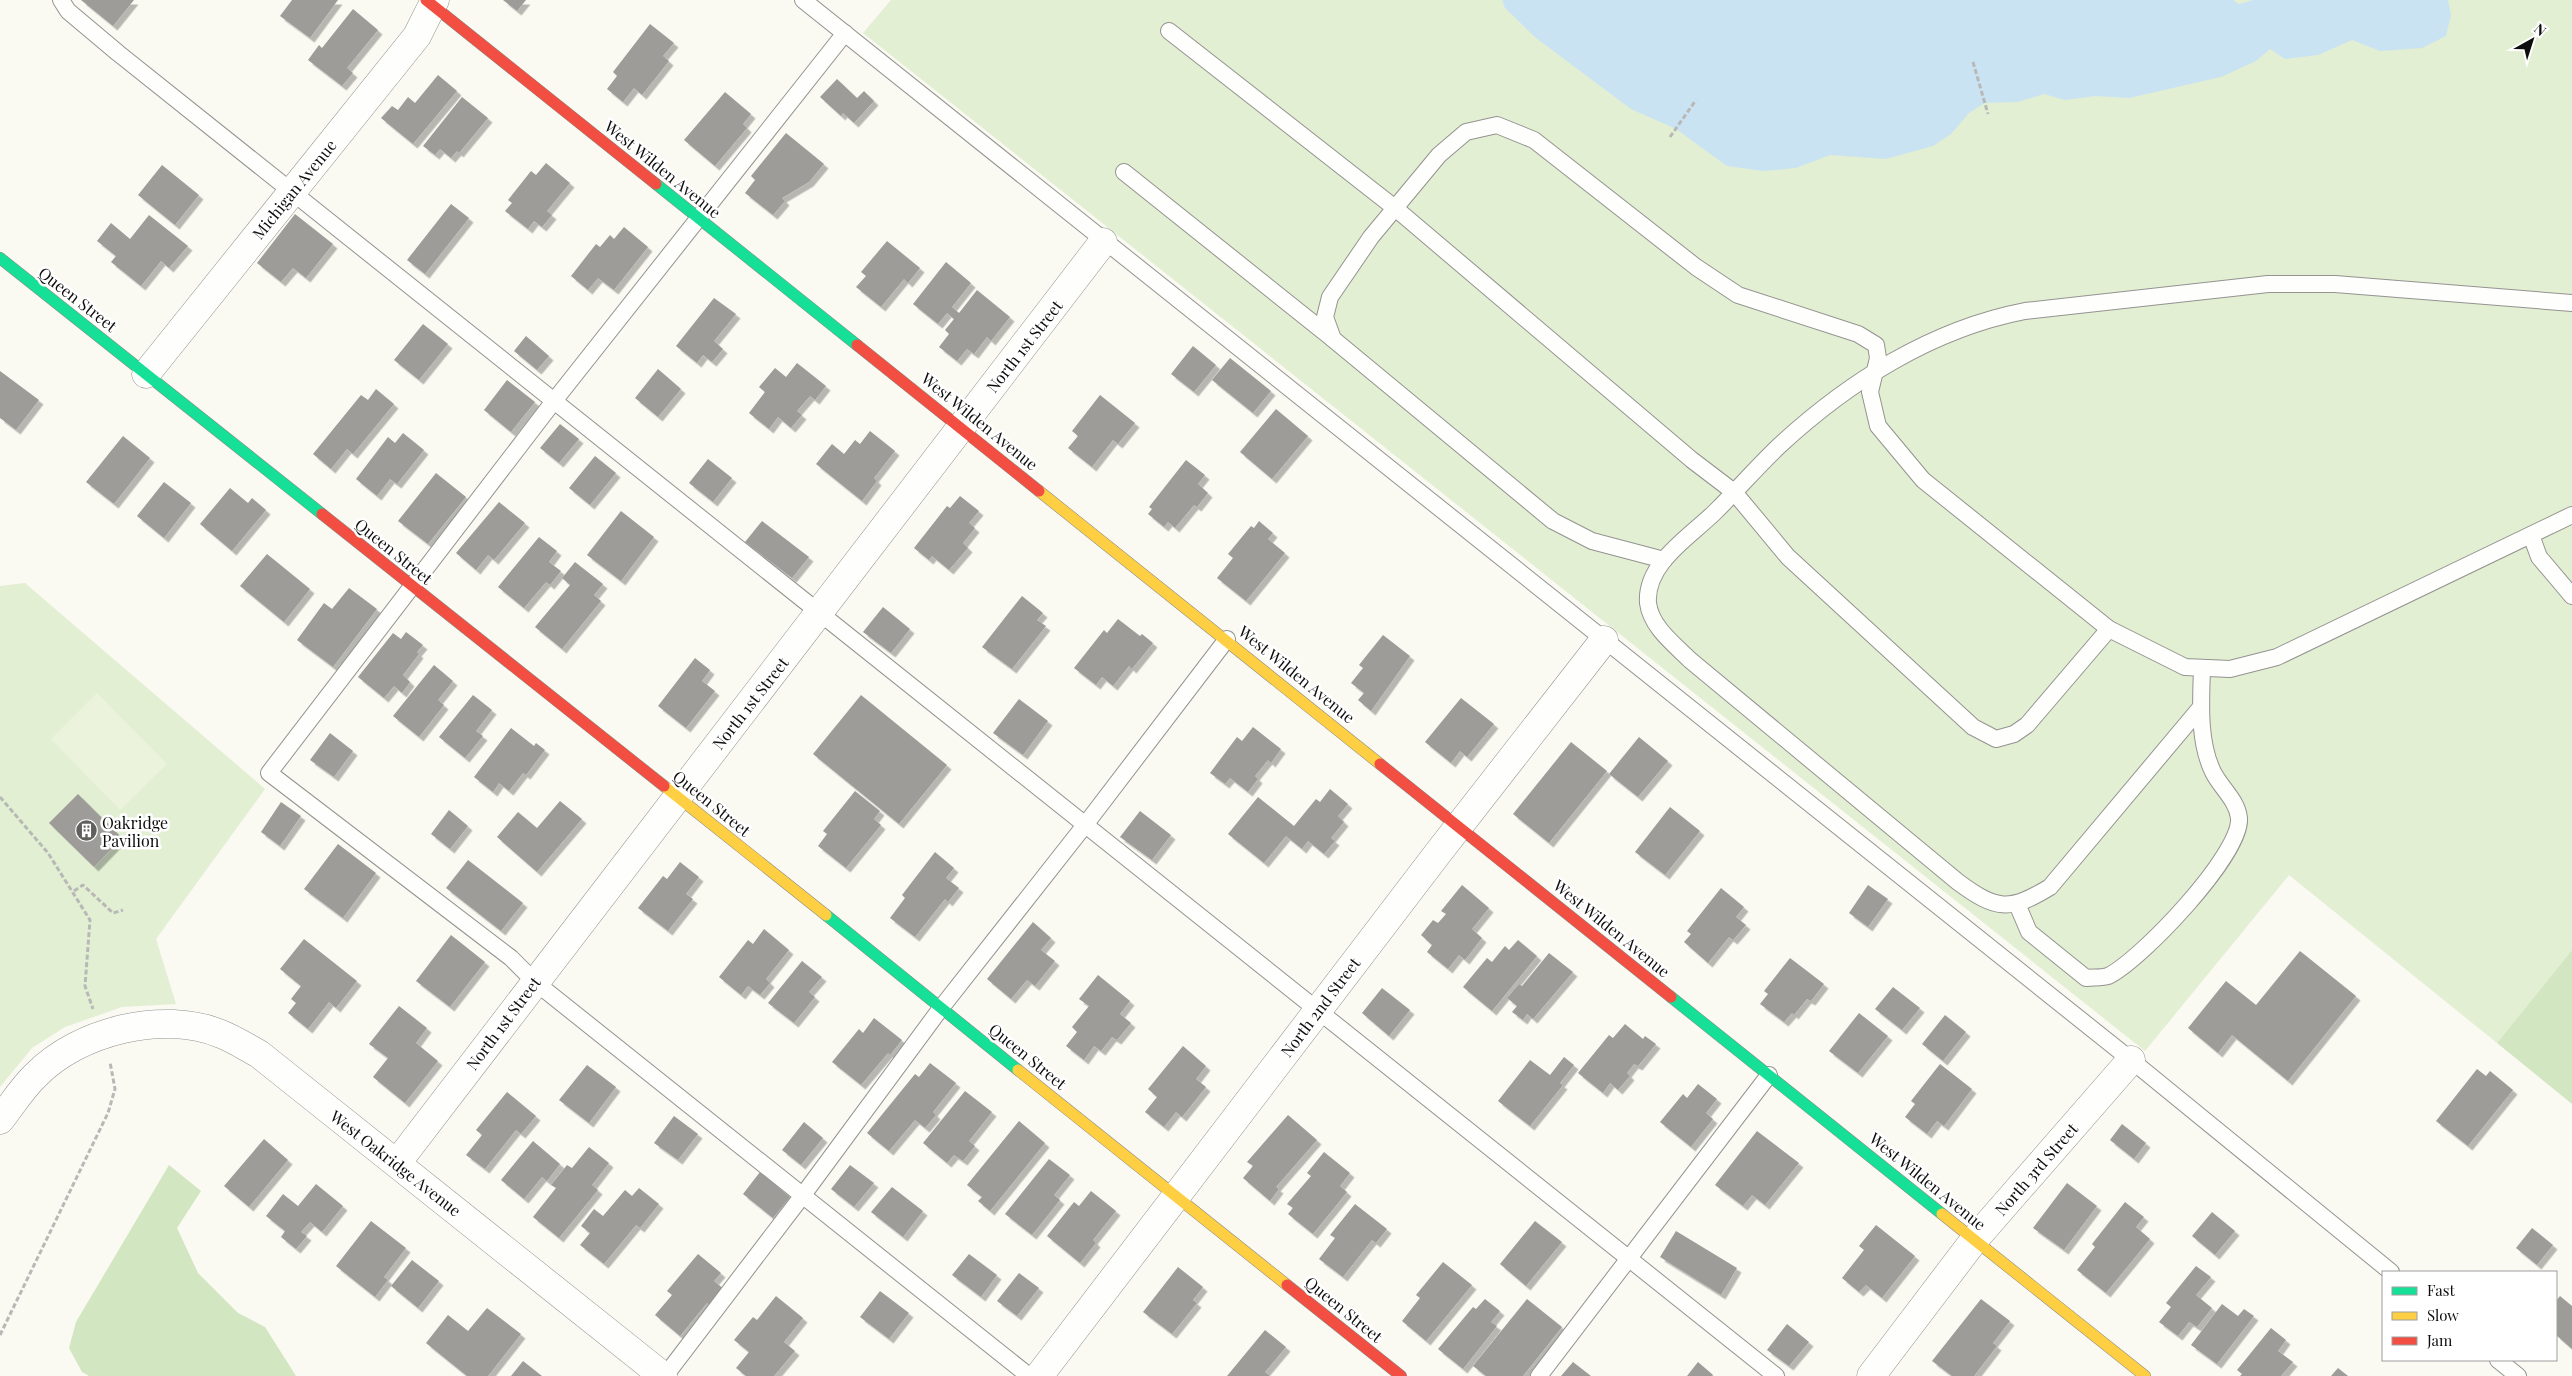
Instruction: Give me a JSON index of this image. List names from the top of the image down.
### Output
{
  "streets": {
    "street": [
      "West Wilden Avenue",
      "Michigan Avenue",
      "Queen Street",
      "North 1st Street",
      "North 2nd Street",
      "West Oakridge Avenue",
      "North 3rd Street"
    ]
  },
  "crossings": [
    ["West Wilden Avenue", "Michigan Avenue"],
    ["West Wilden Avenue", "North 1st Street"],
    ["West Wilden Avenue", "North 2nd Street"],
    ["West Wilden Avenue", "North 3rd Street"],
    ["Michigan Avenue", "Queen Street"],
    ["Queen Street", "North 1st Street"],
    ["Queen Street", "North 2nd Street"],
    ["North 1st Street", "West Oakridge Avenue"]
  ],
  "places": {
    "building": ["Oakridge Pavilion"]
  },
  "legend": ["Fast", "Slow", "Jam"],
  "north": "top right"
}
